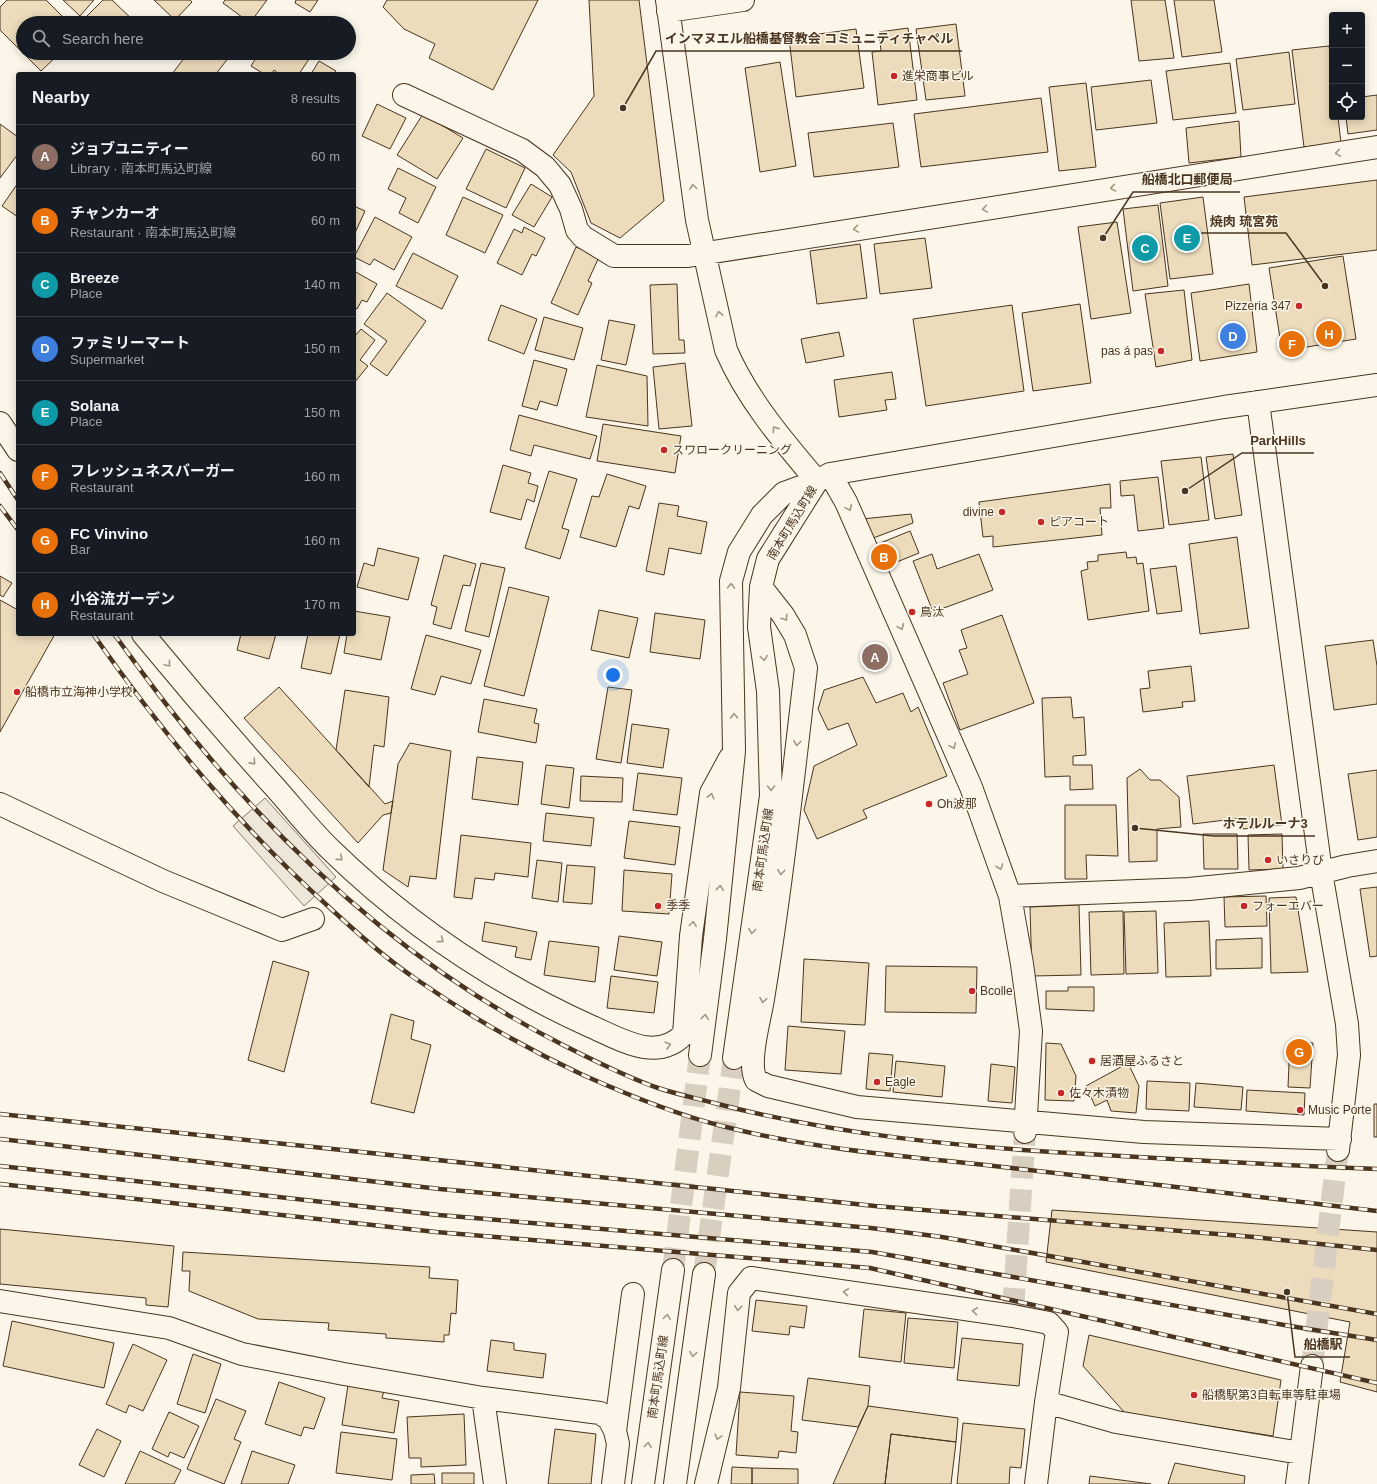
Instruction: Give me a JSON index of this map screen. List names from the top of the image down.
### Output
{
  "streets": {
    "street": ["南本町馬込町線"]
  },
  "places": [
    "進栄商事ビル",
    "インマヌエル船橋基督教会 コミュニティチャペル",
    "船橋北口郵便局",
    "焼肉 琉宮苑",
    "Pizzeria 347",
    "pas á pas",
    "スワロークリーニング",
    "ParkHills",
    "divine",
    "ピアコート",
    "鳥汰",
    "船橋市立海神小学校",
    "Oh波那",
    "ホテルルーナ3",
    "いさりび",
    "季季",
    "フォーエバー",
    "Bcolle",
    "居酒屋ふるさと",
    "Eagle",
    "佐々木漬物",
    "Music Porte",
    "船橋駅",
    "船橋駅第3自転車等駐車場"
  ],
  "page": {
    "map_buttons": ["+", "−"],
    "search": "Search here",
    "heading": ["Nearby", "8 results"],
    "list": [
      {
        "mark": "A",
        "name": "ジョブユニティー",
        "note": "Library · 南本町馬込町線",
        "value": "60 m"
      },
      {
        "mark": "B",
        "name": "チャンカーオ",
        "note": "Restaurant · 南本町馬込町線",
        "value": "60 m"
      },
      {
        "mark": "C",
        "name": "Breeze",
        "note": "Place",
        "value": "140 m"
      },
      {
        "mark": "D",
        "name": "ファミリーマート",
        "note": "Supermarket",
        "value": "150 m"
      },
      {
        "mark": "E",
        "name": "Solana",
        "note": "Place",
        "value": "150 m"
      },
      {
        "mark": "F",
        "name": "フレッシュネスバーガー",
        "note": "Restaurant",
        "value": "160 m"
      },
      {
        "mark": "G",
        "name": "FC Vinvino",
        "note": "Bar",
        "value": "160 m"
      },
      {
        "mark": "H",
        "name": "小谷流ガーデン",
        "note": "Restaurant",
        "value": "170 m"
      }
    ],
    "pins": [
      "E",
      "C",
      "H",
      "D",
      "F",
      "B",
      "A",
      "G"
    ]
  }
}
